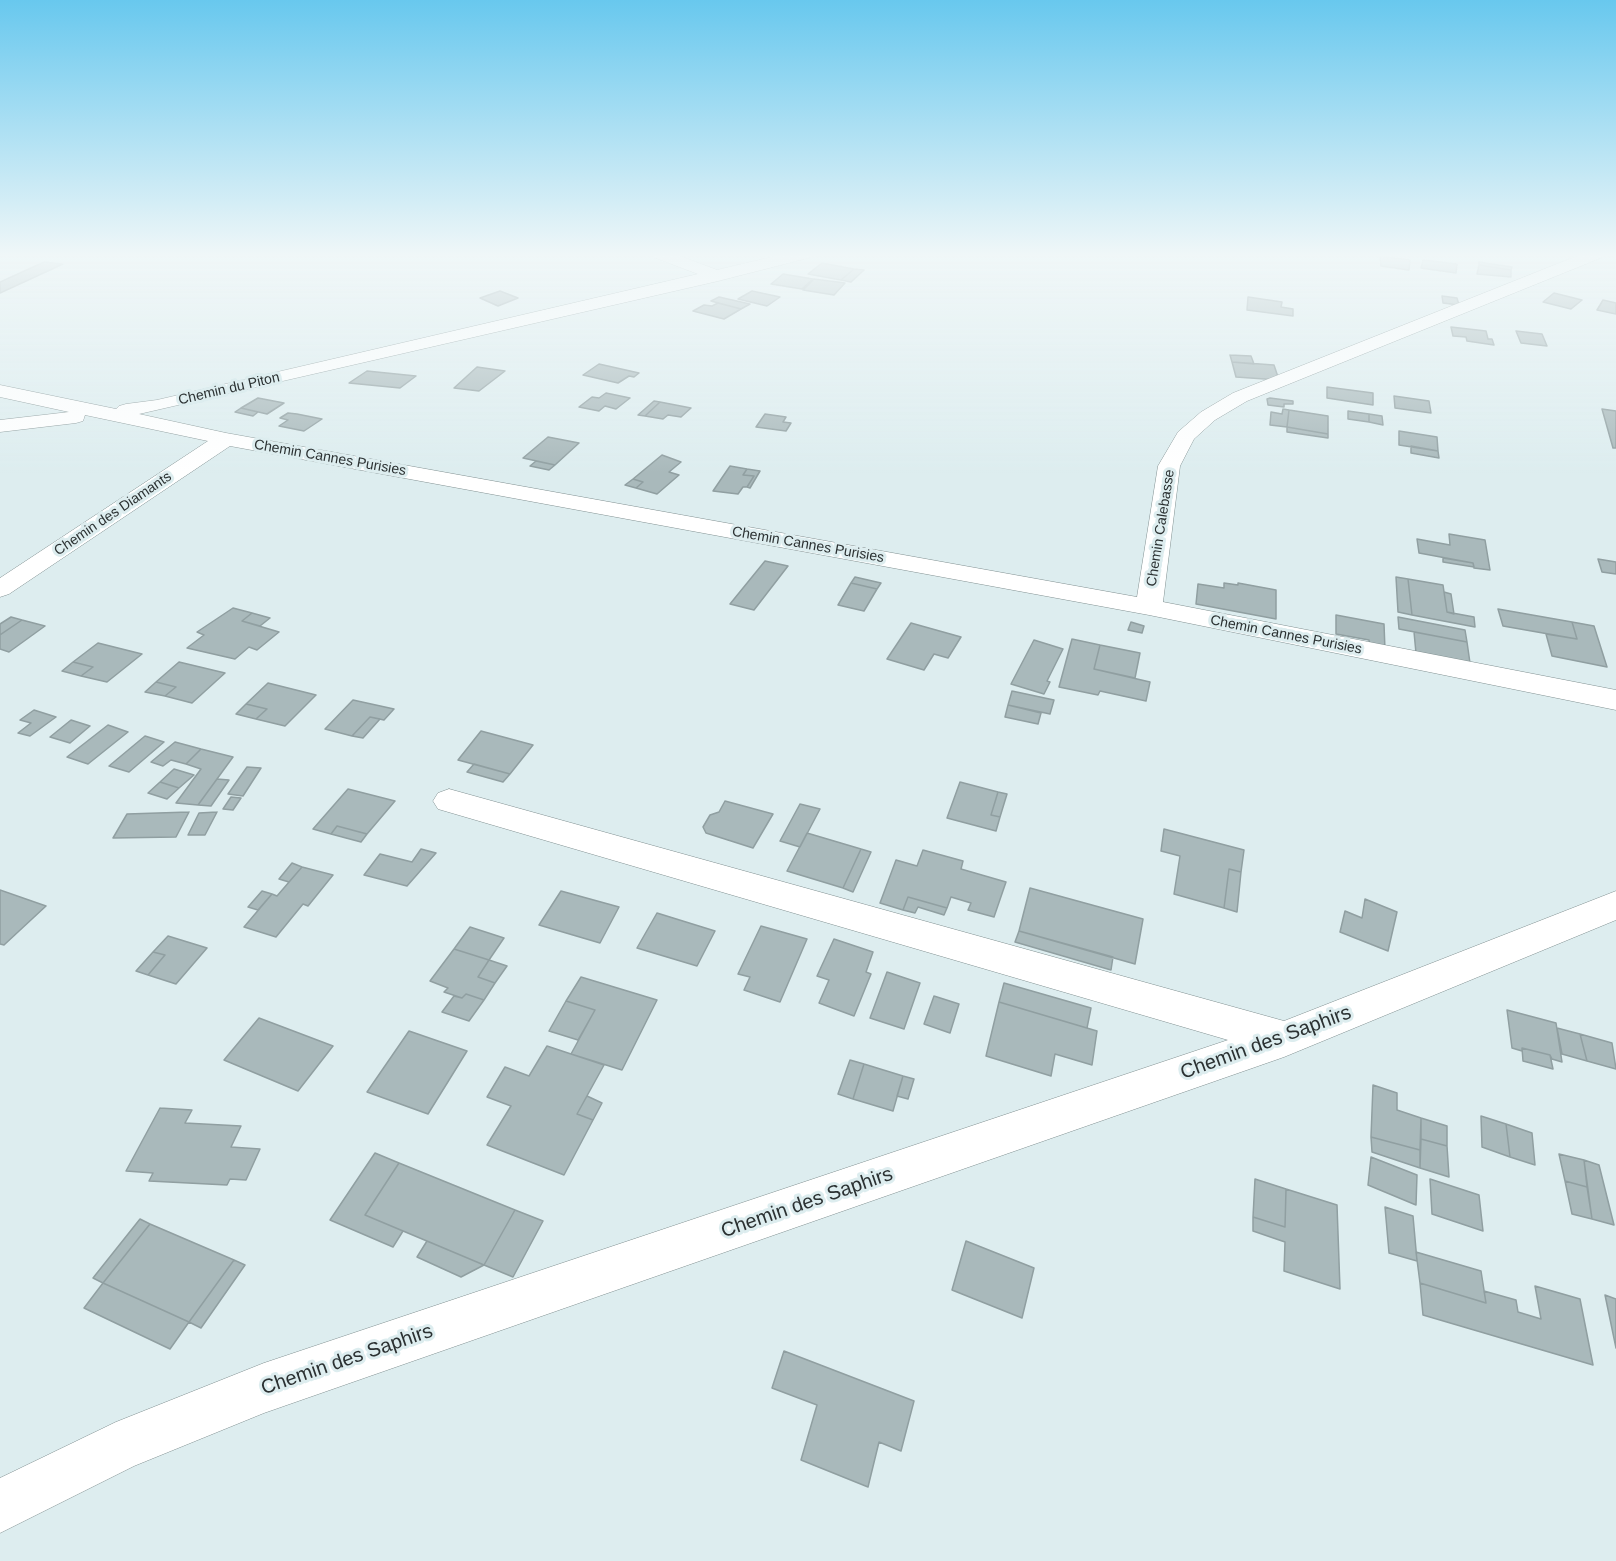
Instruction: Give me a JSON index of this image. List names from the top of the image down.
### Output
{
  "streets": {
    "street": [
      "Chemin du Piton",
      "Chemin Cannes Purisies",
      "Chemin des Diamants",
      "Chemin Calebasse",
      "Chemin des Saphirs"
    ]
  },
  "crossings": [
    ["Chemin du Piton", "Chemin Cannes Purisies"],
    ["Chemin Cannes Purisies", "Chemin des Diamants"],
    ["Chemin Cannes Purisies", "Chemin Calebasse"]
  ]
}
